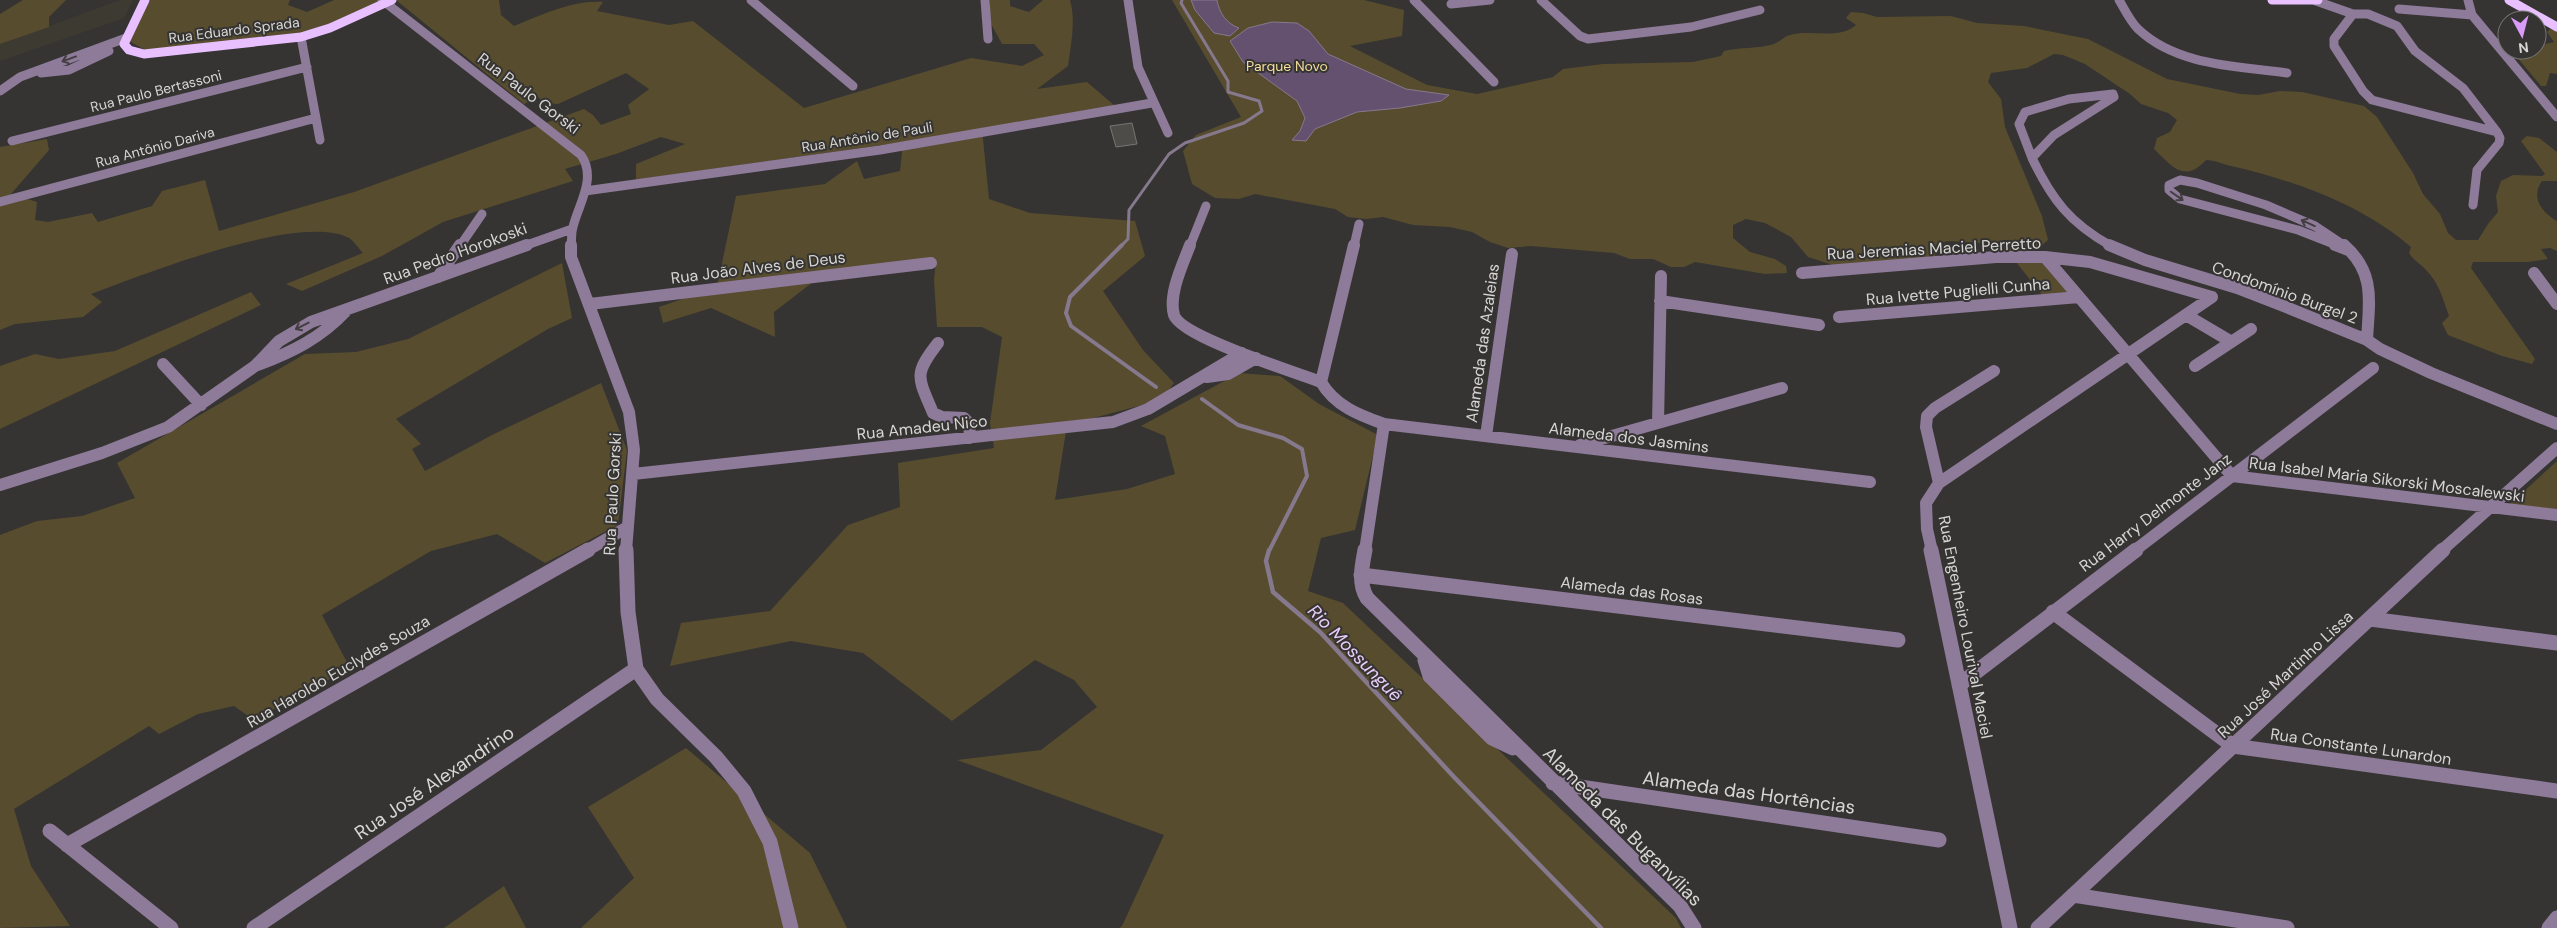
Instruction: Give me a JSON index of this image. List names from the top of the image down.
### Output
{
  "streets": {
    "main road": ["Rua Eduardo Sprada"],
    "street": [
      "Rua Paulo Bertassoni",
      "Rua Paulo Gorski",
      "Rua Antônio de Pauli",
      "Rua Antônio Dariva",
      "Rua Jeremias Maciel Perretto",
      "Rua Pedro Horokoski",
      "Rua João Alves de Deus",
      "Rua Ivette Puglielli Cunha",
      "Condomínio Burgel 2",
      "Alameda das Azaleias",
      "Rua Amadeu Nico",
      "Alameda dos Jasmins",
      "Rua Isabel Maria Sikorski Moscalewski",
      "Rua Harry Delmonte Janz",
      "Alameda das Rosas",
      "Rua Engenheiro Lourival Maciel",
      "Rua Haroldo Euclydes Souza",
      "Rua José Martinho Lissa",
      "Rua Constante Lunardon",
      "Rua José Alexandrino",
      "Alameda das Hortências",
      "Alameda das Buganvílias"
    ]
  },
  "crossings": [
    ["Rua Eduardo Sprada", "Rua Paulo Gorski"],
    ["Rua Paulo Gorski", "Rua Antônio de Pauli"],
    ["Rua Paulo Gorski", "Rua Pedro Horokoski"],
    ["Rua Paulo Gorski", "Rua João Alves de Deus"],
    ["Rua Paulo Gorski", "Rua Amadeu Nico"],
    ["Rua Paulo Gorski", "Rua Haroldo Euclydes Souza"],
    ["Rua Paulo Gorski", "Rua José Alexandrino"],
    ["Rua Jeremias Maciel Perretto", "Rua Isabel Maria Sikorski Moscalewski"],
    ["Rua Jeremias Maciel Perretto", "Rua Engenheiro Lourival Maciel"],
    ["Rua Ivette Puglielli Cunha", "Rua Isabel Maria Sikorski Moscalewski"],
    ["Alameda das Azaleias", "Alameda dos Jasmins"],
    ["Alameda dos Jasmins", "Alameda das Buganvílias"],
    ["Rua Isabel Maria Sikorski Moscalewski", "Rua Harry Delmonte Janz"],
    ["Rua Isabel Maria Sikorski Moscalewski", "Rua Engenheiro Lourival Maciel"],
    ["Rua Isabel Maria Sikorski Moscalewski", "Rua José Martinho Lissa"],
    ["Rua Harry Delmonte Janz", "Rua Engenheiro Lourival Maciel"],
    ["Rua Harry Delmonte Janz", "Rua Constante Lunardon"],
    ["Alameda das Rosas", "Alameda das Buganvílias"],
    ["Rua José Martinho Lissa", "Rua Constante Lunardon"],
    ["Alameda das Hortências", "Alameda das Buganvílias"]
  ],
  "water": ["Rio Mossunguê"],
  "parks": ["Parque Novo"],
  "north": "bottom"
}
